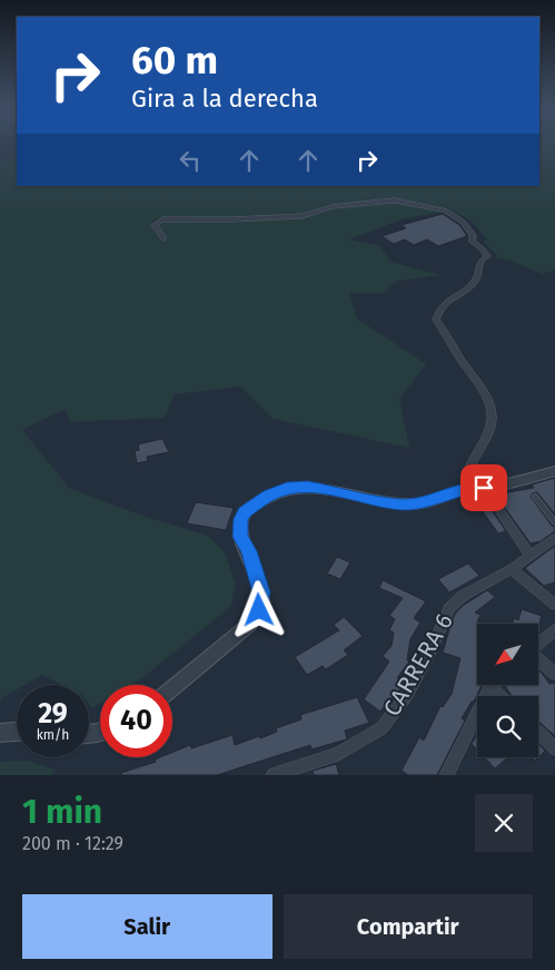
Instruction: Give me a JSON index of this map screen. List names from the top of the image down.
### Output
{
  "streets": {
    "street": ["CARRERA 6"]
  },
  "north": "bottom left",
  "page": {
    "turn": ["60 m", "Gira a la derecha"],
    "speed": "29 km/h",
    "limit": "40",
    "heading": ["1 min", "200 m · 12:29"],
    "buttons": ["Salir", "Compartir"]
  }
}
